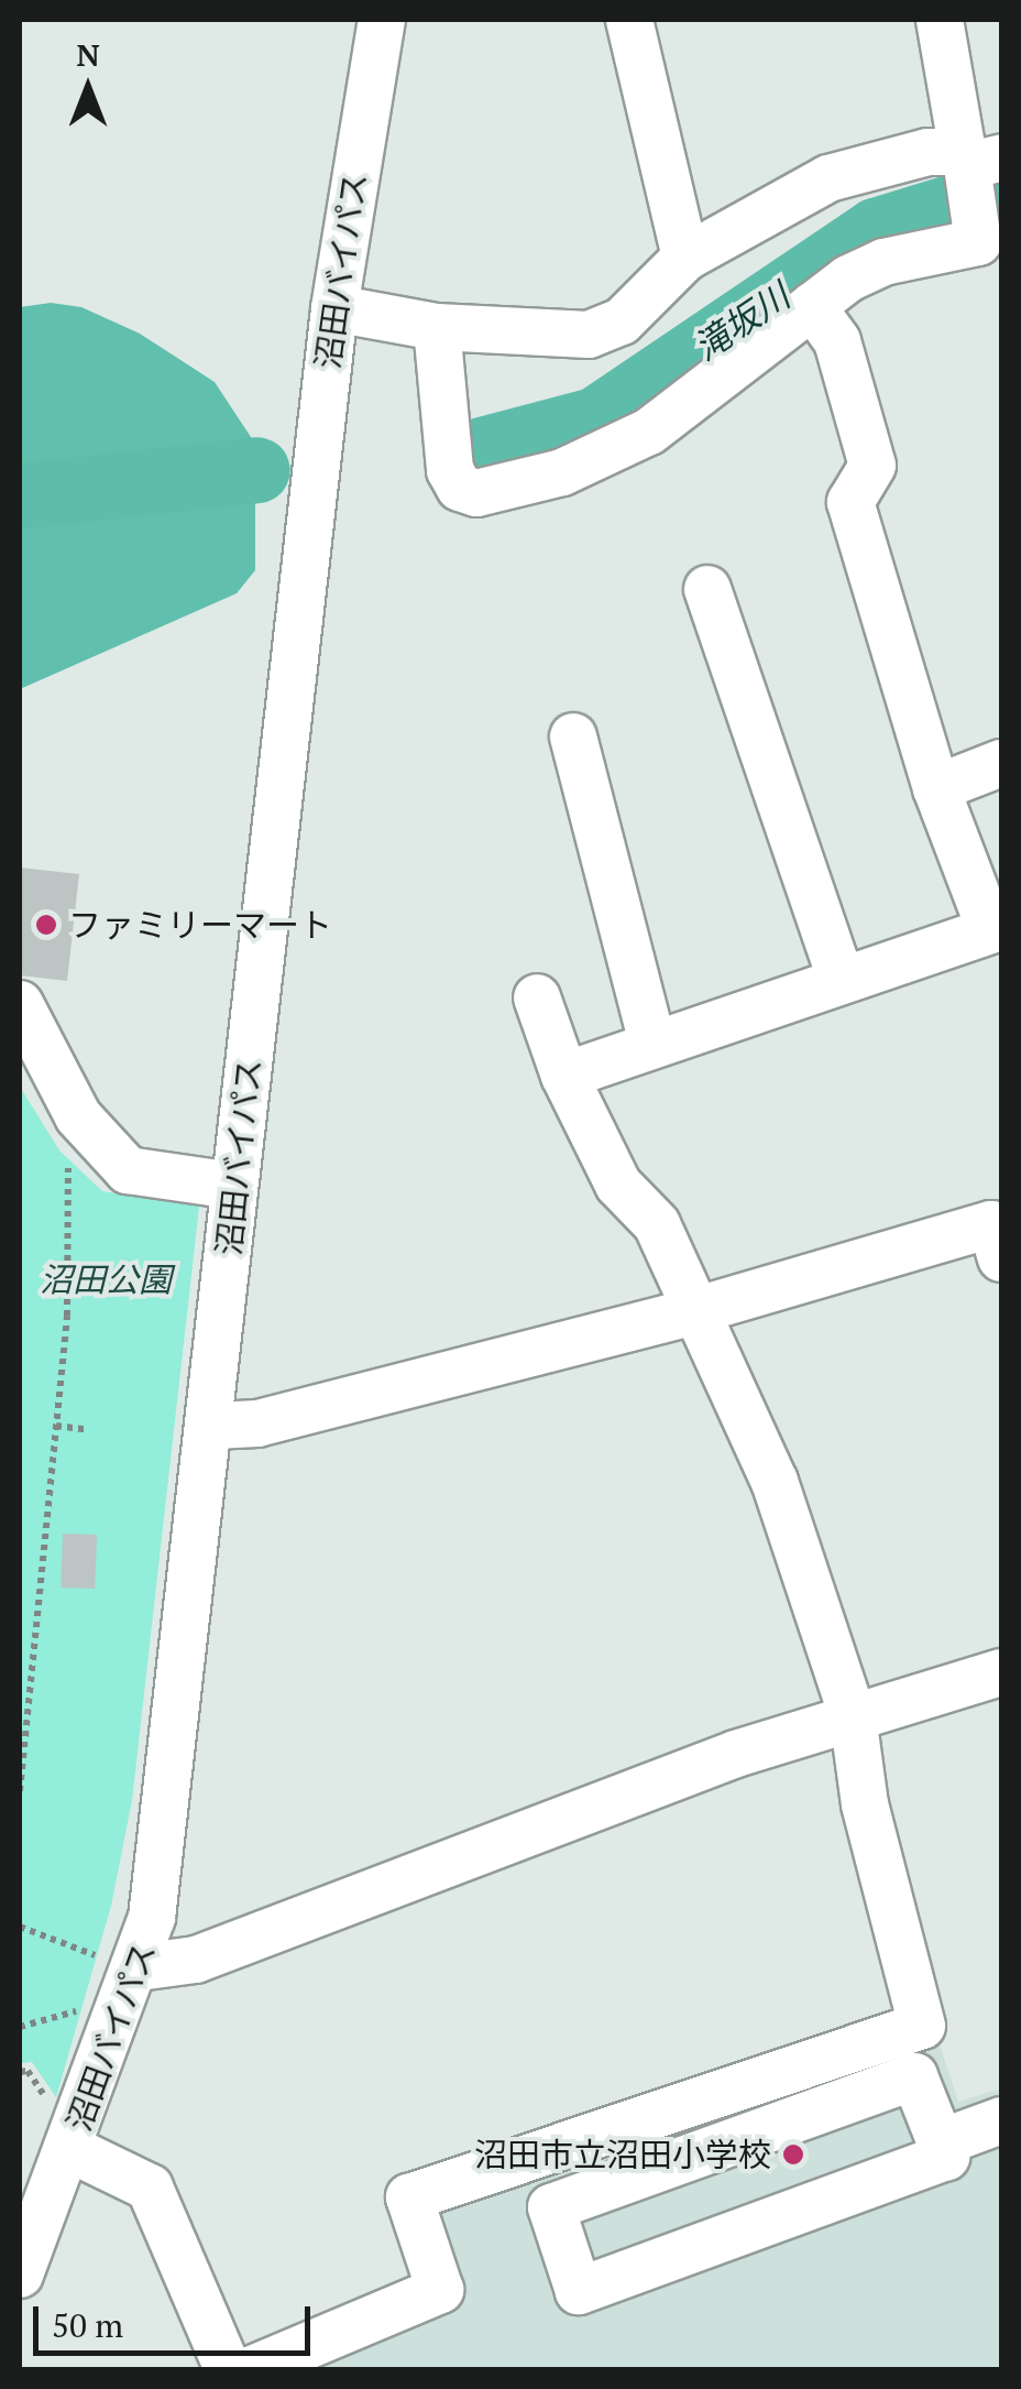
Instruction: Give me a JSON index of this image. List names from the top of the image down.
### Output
{
  "streets": {
    "street": ["沼田バイパス"]
  },
  "water": ["滝坂川"],
  "parks": ["沼田公園"],
  "places": ["ファミリーマート", "沼田市立沼田小学校"],
  "scale_bar": "50 m",
  "north": "top"
}
